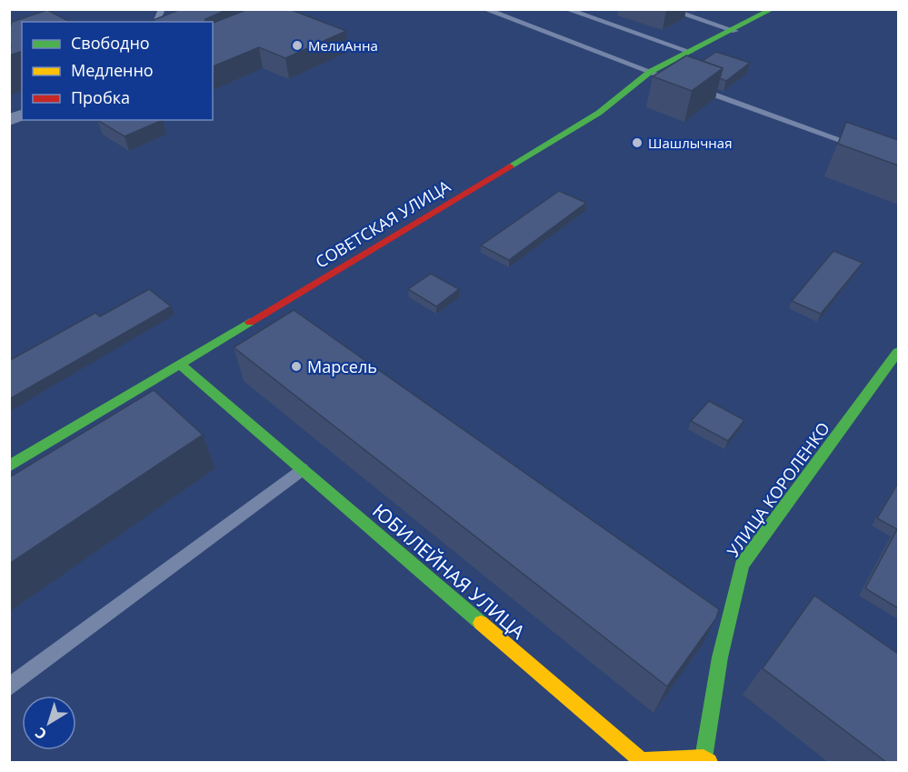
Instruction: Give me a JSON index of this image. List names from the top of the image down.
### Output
{
  "streets": {
    "street": ["СОВЕТСКАЯ УЛИЦА", "УЛИЦА КОРОЛЕНКО", "ЮБИЛЕЙНАЯ УЛИЦА"]
  },
  "crossings": [
    ["СОВЕТСКАЯ УЛИЦА", "ЮБИЛЕЙНАЯ УЛИЦА"],
    ["УЛИЦА КОРОЛЕНКО", "ЮБИЛЕЙНАЯ УЛИЦА"]
  ],
  "places": ["МелиАнна", "Шашлычная", "Марсель"],
  "legend": ["Свободно", "Медленно", "Пробка"],
  "north": "bottom left"
}
